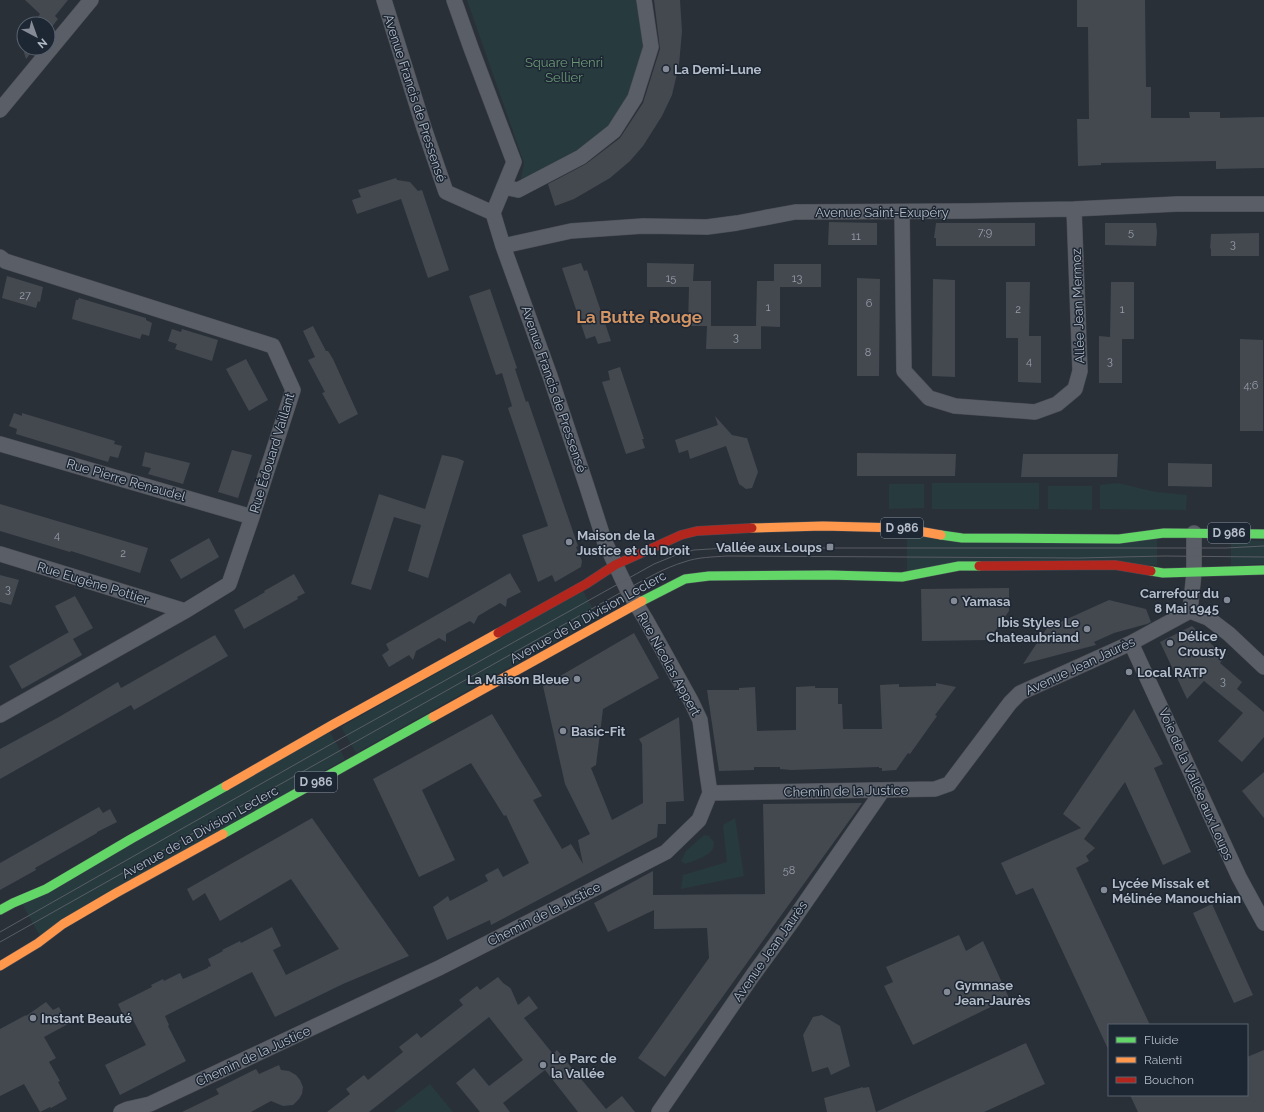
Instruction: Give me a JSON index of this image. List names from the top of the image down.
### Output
{
  "streets": {
    "main road": ["D 986", "Avenue de la Division Leclerc"],
    "street": [
      "Avenue Francis de Pressensé",
      "Avenue Saint-Exupéry",
      "Allée Jean Mermoz",
      "Rue Édouard Vaillant",
      "Rue Pierre Renaudel",
      "Rue Eugène Pottier",
      "Rue Nicolas Appert",
      "Avenue Jean Jaurès",
      "Voie de la Vallée aux Loups",
      "Chemin de la Justice"
    ]
  },
  "crossings": [
    ["Avenue Francis de Pressensé", "Avenue Saint-Exupéry"],
    ["Avenue Francis de Pressensé", "Avenue de la Division Leclerc"],
    ["Avenue Francis de Pressensé", "Rue Nicolas Appert"],
    ["Avenue Saint-Exupéry", "Allée Jean Mermoz"],
    ["Rue Édouard Vaillant", "Rue Pierre Renaudel"],
    ["Rue Édouard Vaillant", "Rue Eugène Pottier"],
    ["Avenue de la Division Leclerc", "Rue Nicolas Appert"],
    ["Rue Nicolas Appert", "Chemin de la Justice"],
    ["Avenue Jean Jaurès", "Voie de la Vallée aux Loups"],
    ["Avenue Jean Jaurès", "Chemin de la Justice"]
  ],
  "districts": ["La Butte Rouge"],
  "parks": ["Square Henri Sellier"],
  "places": {
    "other": [
      "La Demi-Lune",
      "Maison de la Justice et du Droit",
      "Carrefour du 8 Mai 1945",
      "Yamasa",
      "Ibis Styles Le Chateaubriand",
      "Délice Crousty",
      "Local RATP",
      "La Maison Bleue",
      "Basic-Fit",
      "Lycée Missak et Mélinée Manouchian",
      "Gymnase Jean-Jaurès",
      "Instant Beauté",
      "Le Parc de la Vallée"
    ],
    "transit": ["Vallée aux Loups"]
  },
  "house_numbers": [
    "7;9",
    "5",
    "11",
    "3",
    "15",
    "13",
    "27",
    "6",
    "1",
    "2",
    "1",
    "3",
    "8",
    "4",
    "3",
    "4;6",
    "4",
    "2",
    "3",
    "3",
    "58"
  ],
  "legend": ["Fluide", "Ralenti", "Bouchon"],
  "north": "bottom right"
}
